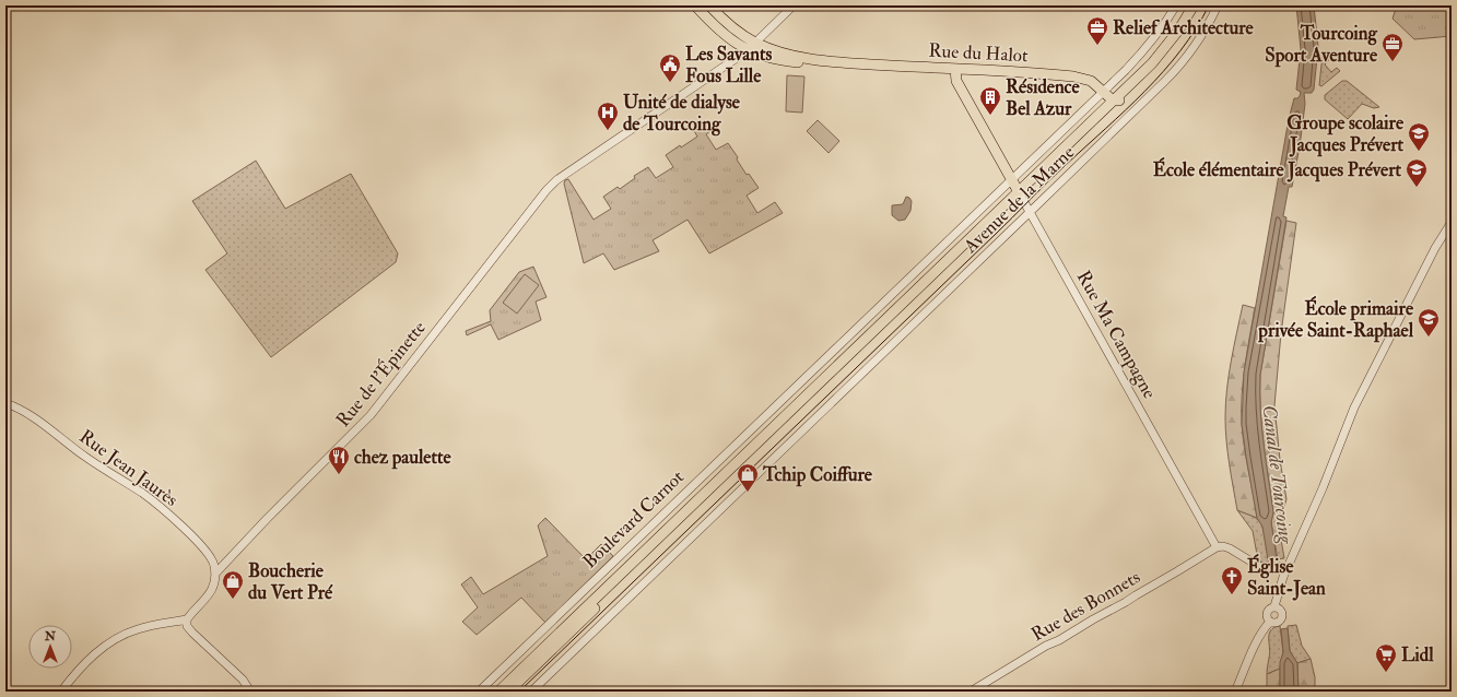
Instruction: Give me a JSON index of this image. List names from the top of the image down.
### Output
{
  "streets": {
    "main road": [
      "Rue du Halot",
      "Avenue de la Marne",
      "Rue Ma Campagne",
      "Boulevard Carnot"
    ],
    "street": ["Rue de l'Épinette", "Rue Jean Jaurès", "Rue des Bonnets"]
  },
  "crossings": [
    ["Rue du Halot", "Avenue de la Marne"],
    ["Rue du Halot", "Rue Ma Campagne"],
    ["Rue du Halot", "Rue de l'Épinette"],
    ["Avenue de la Marne", "Rue Ma Campagne"],
    ["Avenue de la Marne", "Boulevard Carnot"],
    ["Rue Ma Campagne", "Rue des Bonnets"],
    ["Rue de l'Épinette", "Rue Jean Jaurès"]
  ],
  "water": ["Canal de Tourcoing"],
  "places": {
    "office": ["Relief Architecture", "Tourcoing Sport Aventure"],
    "public building": ["Les Savants Fous Lille"],
    "building": ["Résidence Bel Azur"],
    "hospital": ["Unité de dialyse de Tourcoing"],
    "school or university": ["Groupe scolaire Jacques Prévert", "École élémentaire Jacques Prévert", "École primaire privée Saint-Raphael"],
    "restaurant": ["chez paulette"],
    "shop": ["Tchip Coiffure", "Boucherie du Vert Pré"],
    "church": ["Église Saint-Jean"],
    "supermarket": ["Lidl"]
  },
  "north": "top"
}
